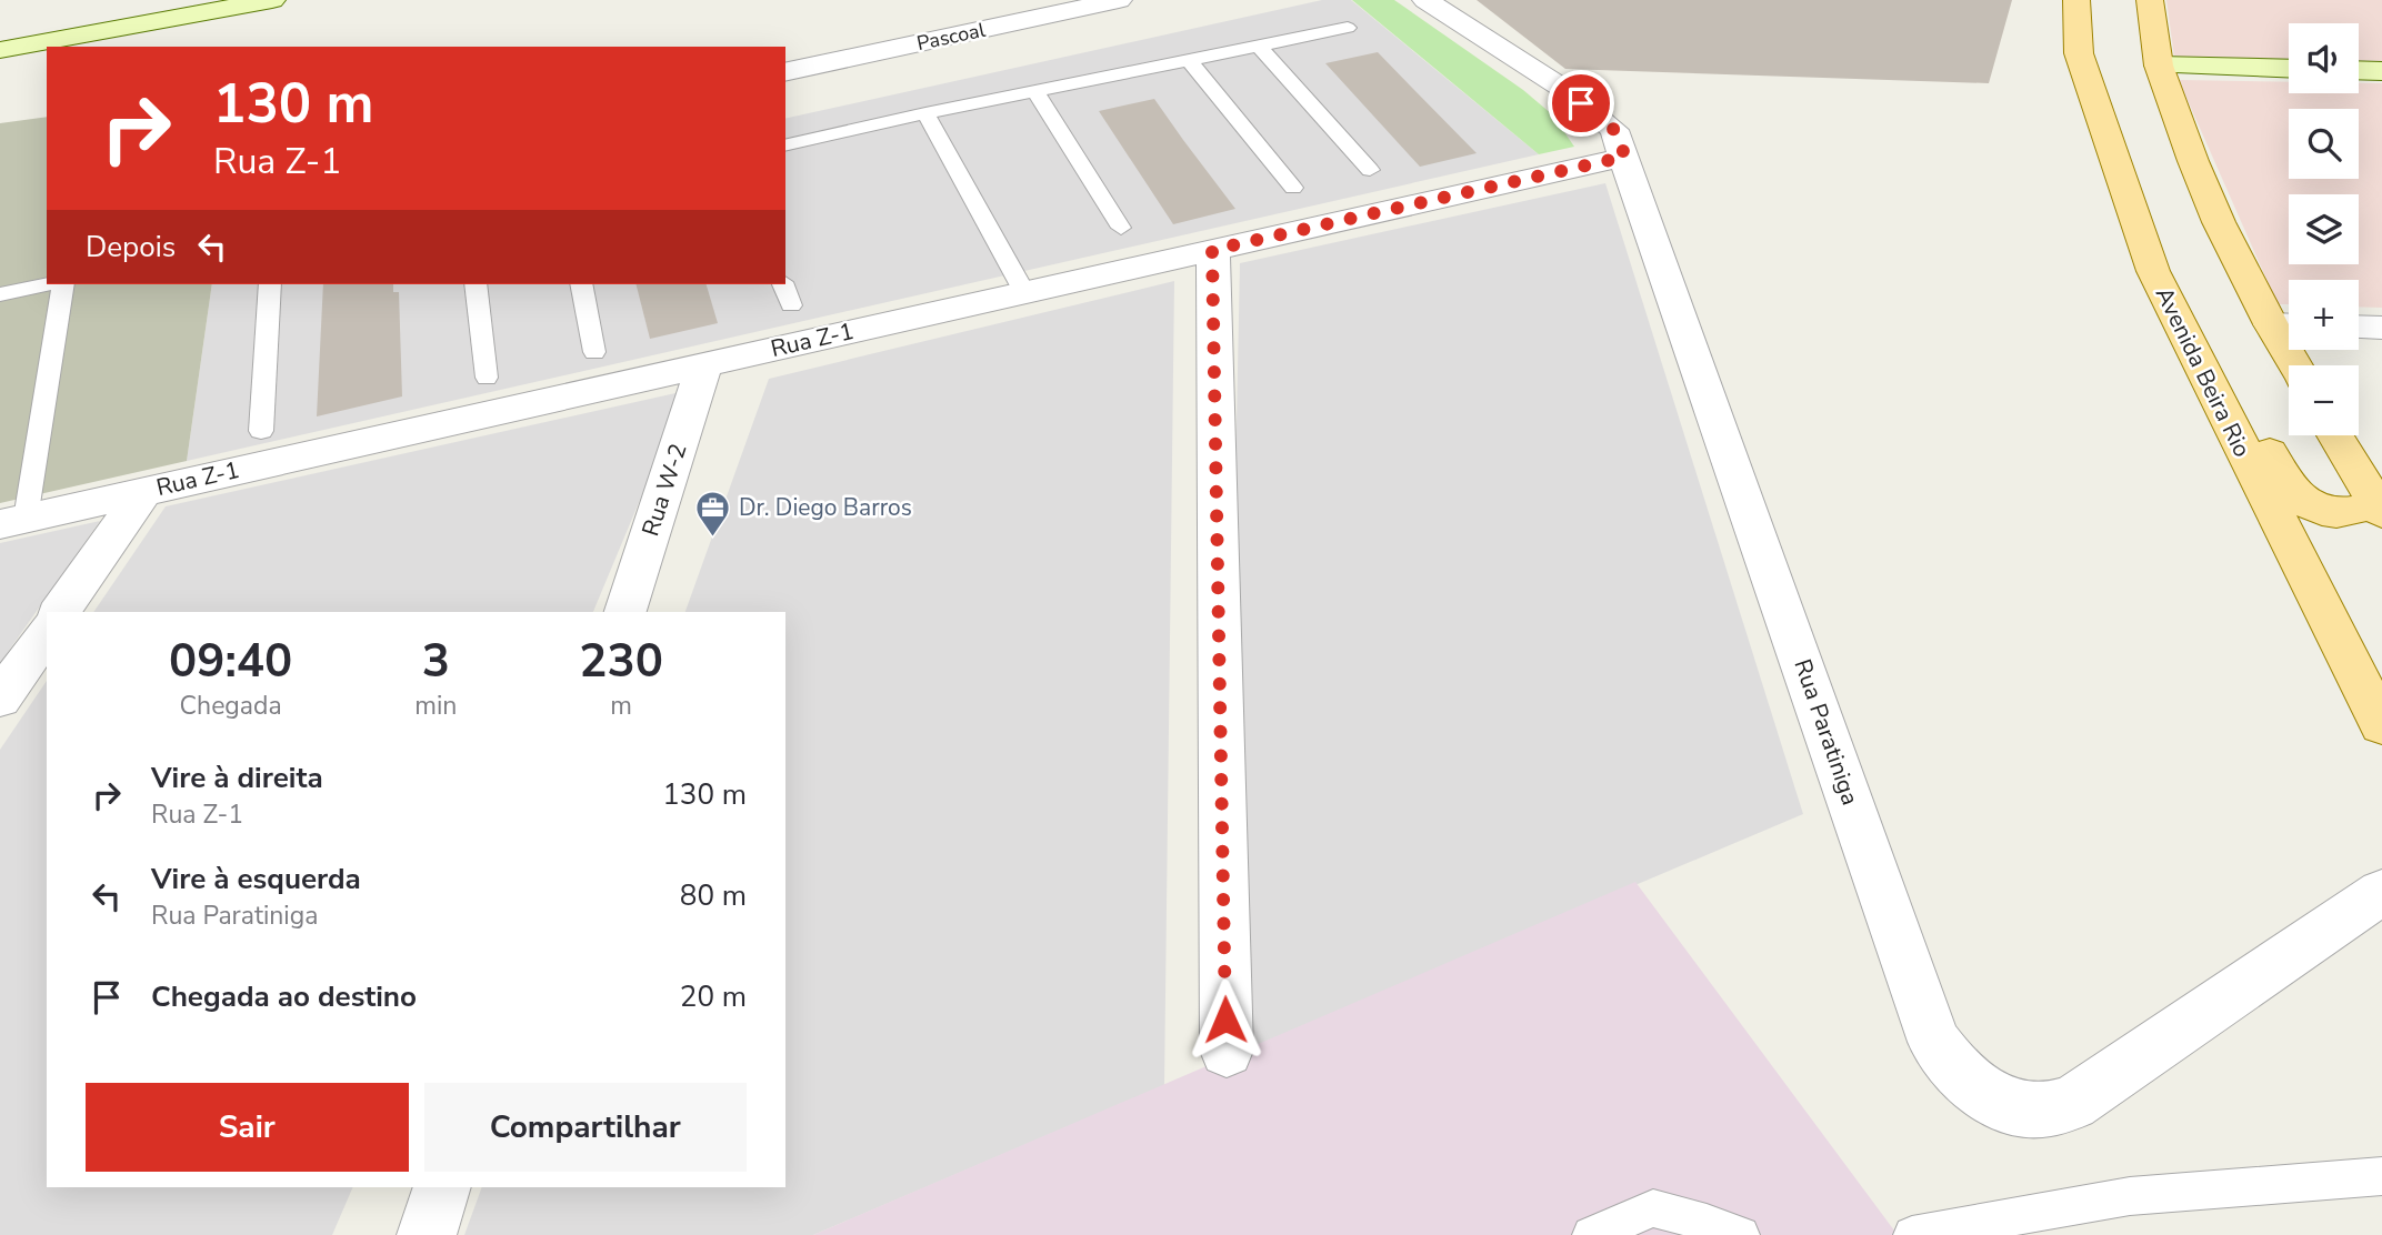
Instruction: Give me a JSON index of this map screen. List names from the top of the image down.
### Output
{
  "streets": {
    "main road": ["Avenida Beira Rio"],
    "street": [
      "Pascoal",
      "Rua Z-1",
      "Rua W-2",
      "Rua Paratiniga"
    ]
  },
  "crossings": [
    ["Rua Z-1", "Rua W-2"],
    ["Rua Z-1", "Rua Paratiniga"]
  ],
  "places": {
    "office": ["Dr. Diego Barros"]
  },
  "page": {
    "map_buttons": ["+", "−"],
    "turn": ["130 m", "Rua Z-1"],
    "then": "Depois",
    "eta": [
      "09:40",
      "Chegada",
      "3",
      "min",
      "230",
      "m"
    ],
    "list": [
      {
        "name": "Vire à direita",
        "note": "Rua Z-1",
        "value": "130 m"
      },
      {
        "name": "Vire à esquerda",
        "note": "Rua Paratiniga",
        "value": "80 m"
      },
      {
        "name": "Chegada ao destino",
        "value": "20 m"
      }
    ],
    "buttons": ["Sair", "Compartilhar"]
  }
}
